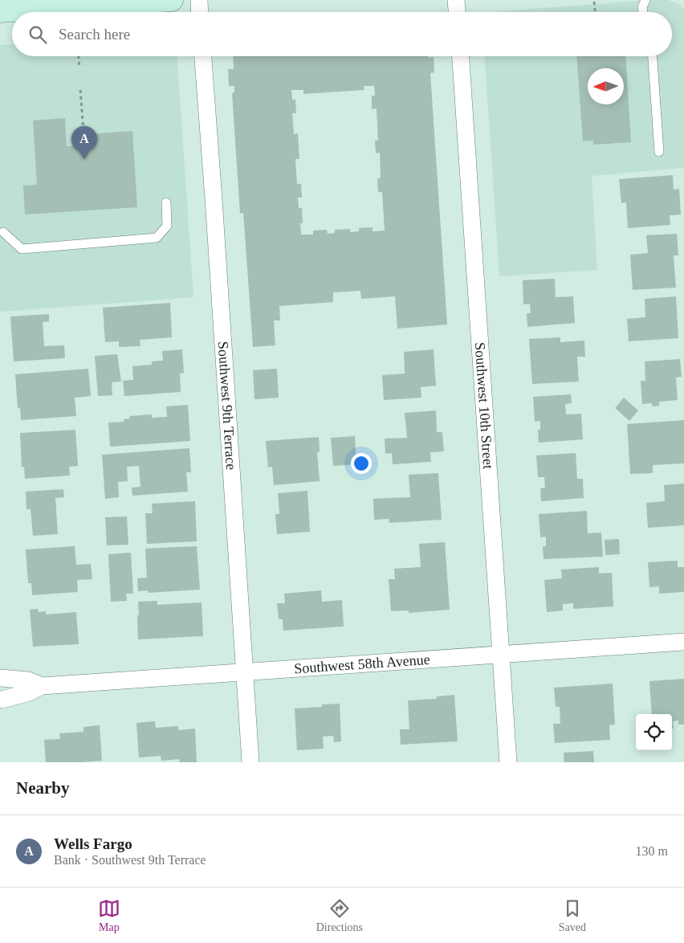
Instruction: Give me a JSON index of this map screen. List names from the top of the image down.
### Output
{
  "streets": {
    "street": ["Southwest 9th Terrace", "Southwest 10th Street", "Southwest 58th Avenue"]
  },
  "crossings": [
    ["Southwest 9th Terrace", "Southwest 58th Avenue"],
    ["Southwest 10th Street", "Southwest 58th Avenue"]
  ],
  "north": "left",
  "page": {
    "search": "Search here",
    "pins": "A",
    "heading": "Nearby",
    "list": [
      {
        "mark": "A",
        "name": "Wells Fargo",
        "note": "Bank · Southwest 9th Terrace",
        "value": "130 m"
      }
    ],
    "nav": ["Map", "Directions", "Saved"]
  }
}
